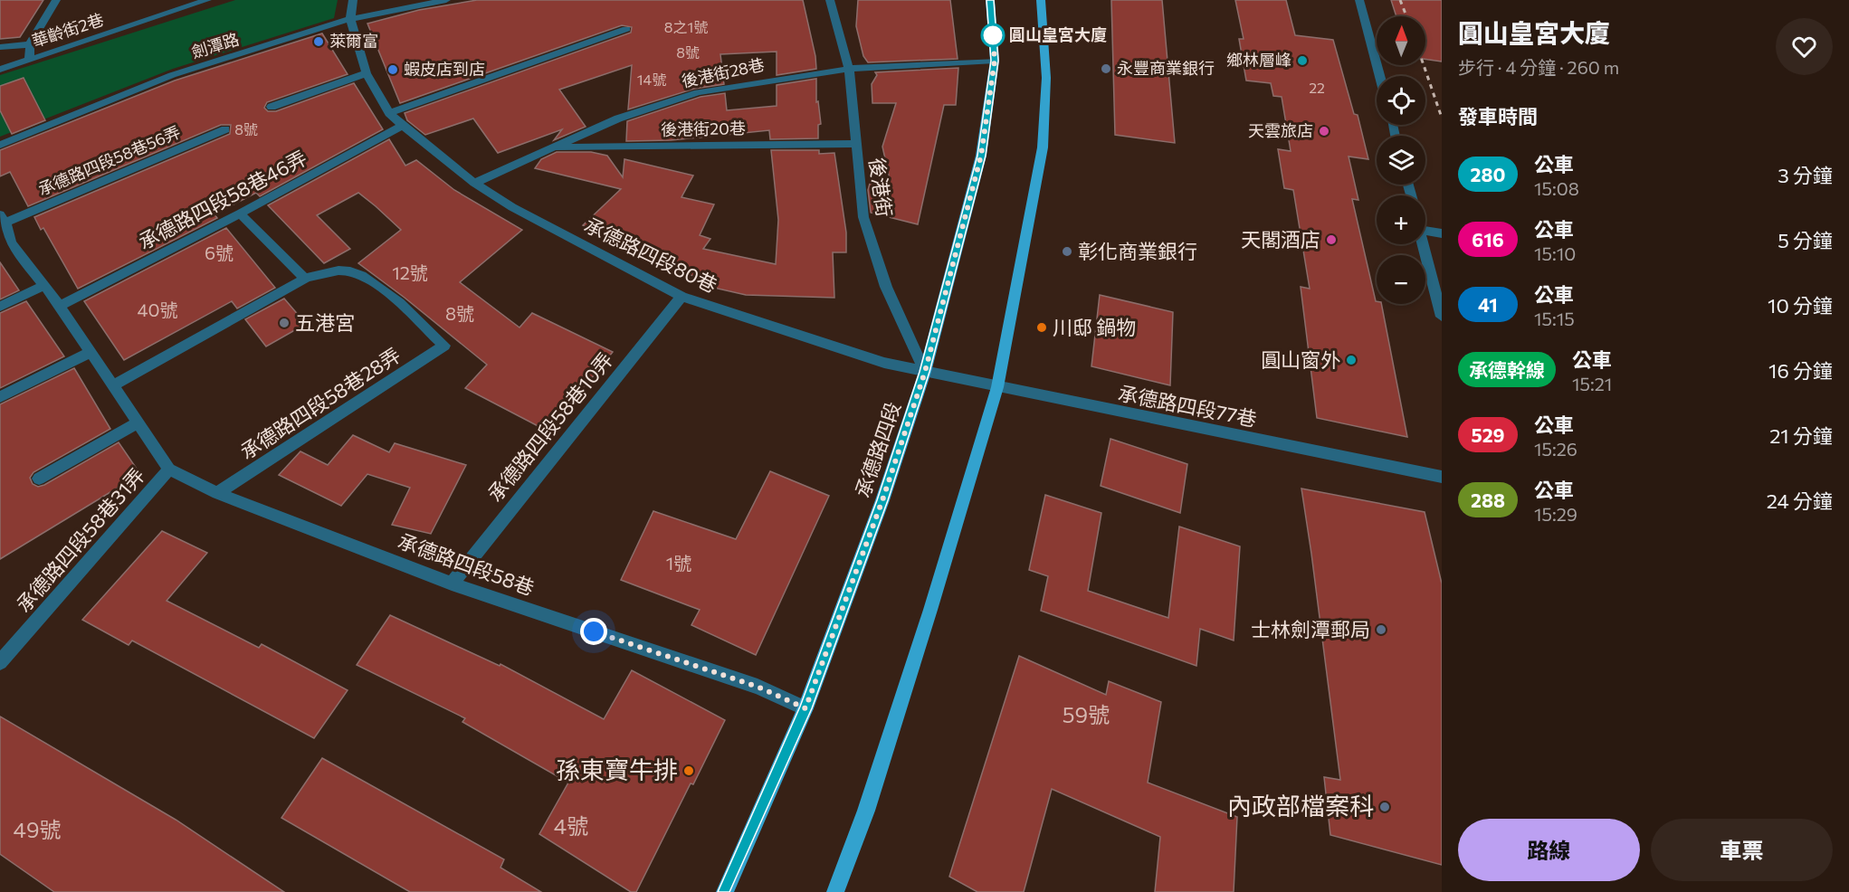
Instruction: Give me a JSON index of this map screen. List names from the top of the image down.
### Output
{
  "streets": {
    "main road": ["承德路四段"],
    "street": [
      "華齡街2巷",
      "劍潭路",
      "後港街28巷",
      "後港街20巷",
      "承德路四段58巷56弄",
      "後港街",
      "承德路四段58巷46弄",
      "承德路四段80巷",
      "承德路四段58巷28弄",
      "承德路四段77巷",
      "承德路四段58巷10弄",
      "承德路四段58巷31弄",
      "承德路四段58巷"
    ]
  },
  "crossings": [
    ["劍潭路", "承德路四段80巷"],
    ["後港街28巷", "後港街20巷"],
    ["後港街28巷", "後港街"],
    ["後港街28巷", "承德路四段80巷"],
    ["後港街28巷", "承德路四段"],
    ["後港街20巷", "後港街"],
    ["後港街", "承德路四段80巷"],
    ["後港街", "承德路四段77巷"],
    ["後港街", "承德路四段"],
    ["承德路四段58巷46弄", "承德路四段80巷"],
    ["承德路四段80巷", "承德路四段77巷"],
    ["承德路四段80巷", "承德路四段58巷10弄"],
    ["承德路四段80巷", "承德路四段"],
    ["承德路四段58巷28弄", "承德路四段58巷"],
    ["承德路四段77巷", "承德路四段"],
    ["承德路四段58巷10弄", "承德路四段58巷"],
    ["承德路四段", "承德路四段58巷"],
    ["承德路四段58巷31弄", "承德路四段58巷"]
  ],
  "places": [
    "圓山皇宮大廈",
    "萊爾富",
    "鄉林層峰",
    "永豐商業銀行",
    "蝦皮店到店",
    "天雲旅店",
    "天閣酒店",
    "彰化商業銀行",
    "五港宮",
    "川邸 鍋物",
    "圓山窗外",
    "士林劍潭郵局",
    "孫東寶牛排",
    "內政部檔案科"
  ],
  "lines": ["bus line 280"],
  "house_numbers": [
    "8之1號",
    "8號",
    "14號",
    "22",
    "8號",
    "6號",
    "12號",
    "40號",
    "8號",
    "1號",
    "59號",
    "4號",
    "49號"
  ],
  "north": "top",
  "page": {
    "heading": [
      ["圓山皇宮大廈", "步行 · 4 分鐘 · 260 m"],
      "發車時間"
    ],
    "map_buttons": ["+", "−"],
    "list": [
      {
        "mark": "280",
        "name": "公車",
        "note": "15:08",
        "value": "3 分鐘"
      },
      {
        "mark": "616",
        "name": "公車",
        "note": "15:10",
        "value": "5 分鐘"
      },
      {
        "mark": "41",
        "name": "公車",
        "note": "15:15",
        "value": "10 分鐘"
      },
      {
        "mark": "承德幹線",
        "name": "公車",
        "note": "15:21",
        "value": "16 分鐘"
      },
      {
        "mark": "529",
        "name": "公車",
        "note": "15:26",
        "value": "21 分鐘"
      },
      {
        "mark": "288",
        "name": "公車",
        "note": "15:29",
        "value": "24 分鐘"
      }
    ],
    "buttons": ["路線", "車票"]
  }
}
